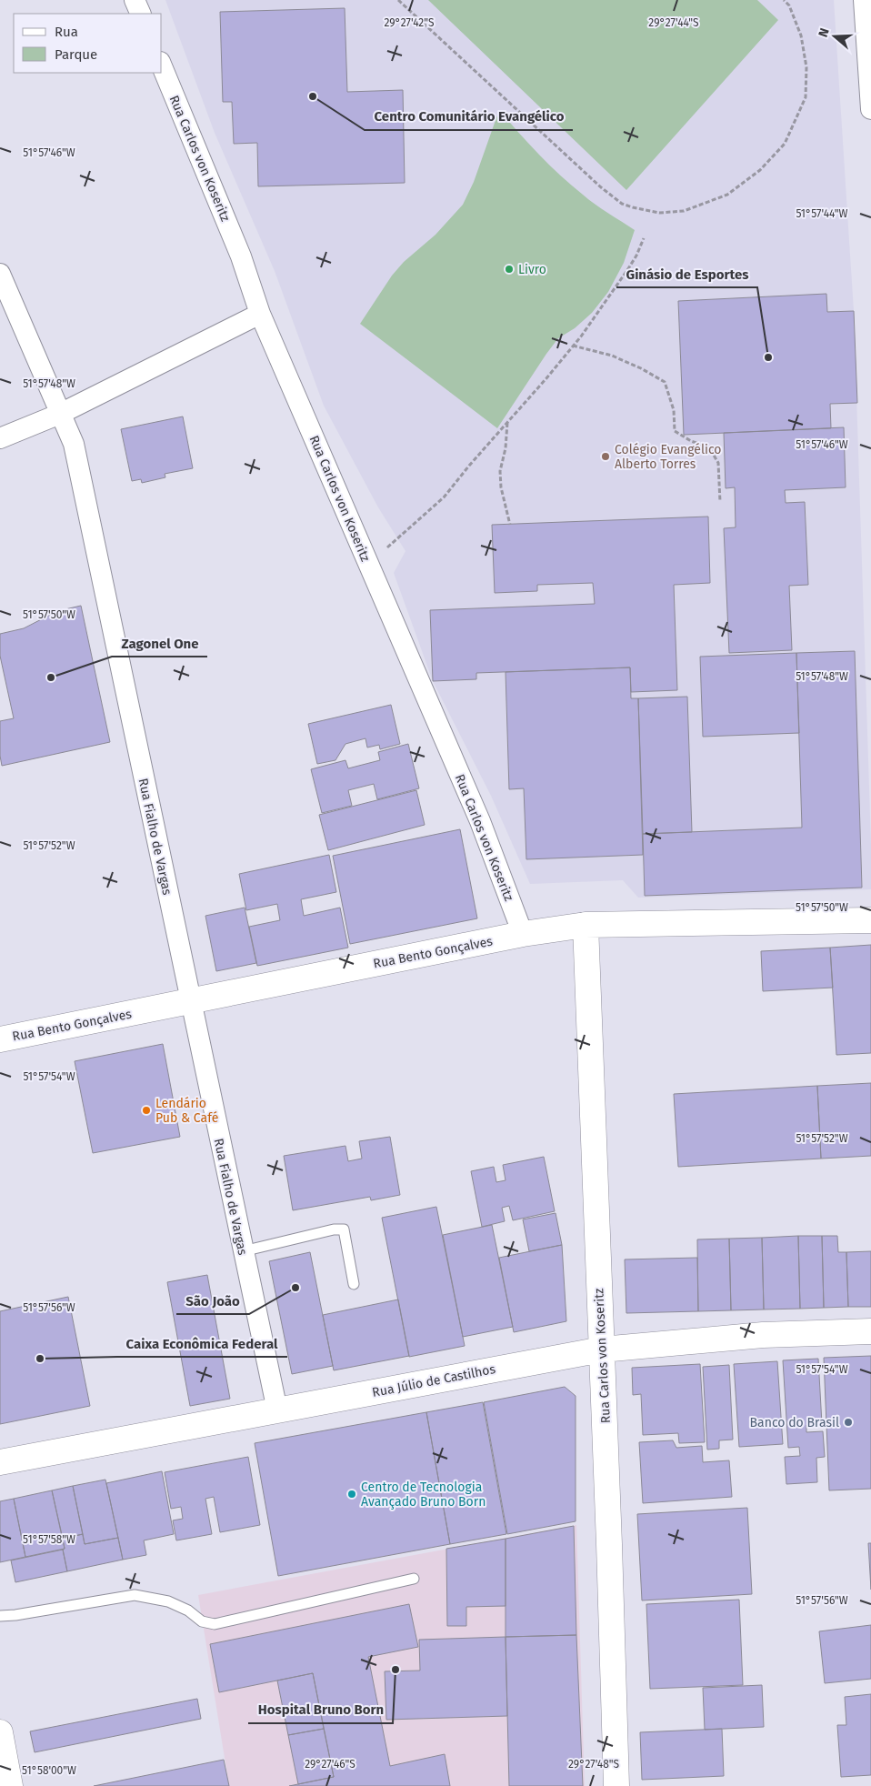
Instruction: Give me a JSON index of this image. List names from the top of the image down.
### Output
{
  "streets": {
    "street": [
      "Rua Carlos von Koseritz",
      "Rua Fialho de Vargas",
      "Rua Bento Gonçalves",
      "Rua Júlio de Castilhos"
    ]
  },
  "crossings": [
    ["Rua Carlos von Koseritz", "Rua Bento Gonçalves"],
    ["Rua Carlos von Koseritz", "Rua Júlio de Castilhos"],
    ["Rua Fialho de Vargas", "Rua Bento Gonçalves"],
    ["Rua Fialho de Vargas", "Rua Júlio de Castilhos"]
  ],
  "places": [
    "Centro Comunitário Evangélico",
    "Livro",
    "Ginásio de Esportes",
    "Colégio Evangélico Alberto Torres",
    "Zagonel One",
    "Lendário Pub & Café",
    "São João",
    "Caixa Econômica Federal",
    "Banco do Brasil",
    "Centro de Tecnologia Avançado Bruno Born",
    "Hospital Bruno Born"
  ],
  "legend": ["Rua", "Parque"],
  "north": "left",
  "coordinates": [
    "29°27'42\"S",
    "29°27'44\"S",
    "51°57'46\"W",
    "51°57'44\"W",
    "51°57'48\"W",
    "51°57'50\"W",
    "51°57'52\"W",
    "51°57'54\"W",
    "51°57'56\"W",
    "51°57'58\"W",
    "29°27'46\"S",
    "29°27'48\"S",
    "51°58'00\"W"
  ]
}
